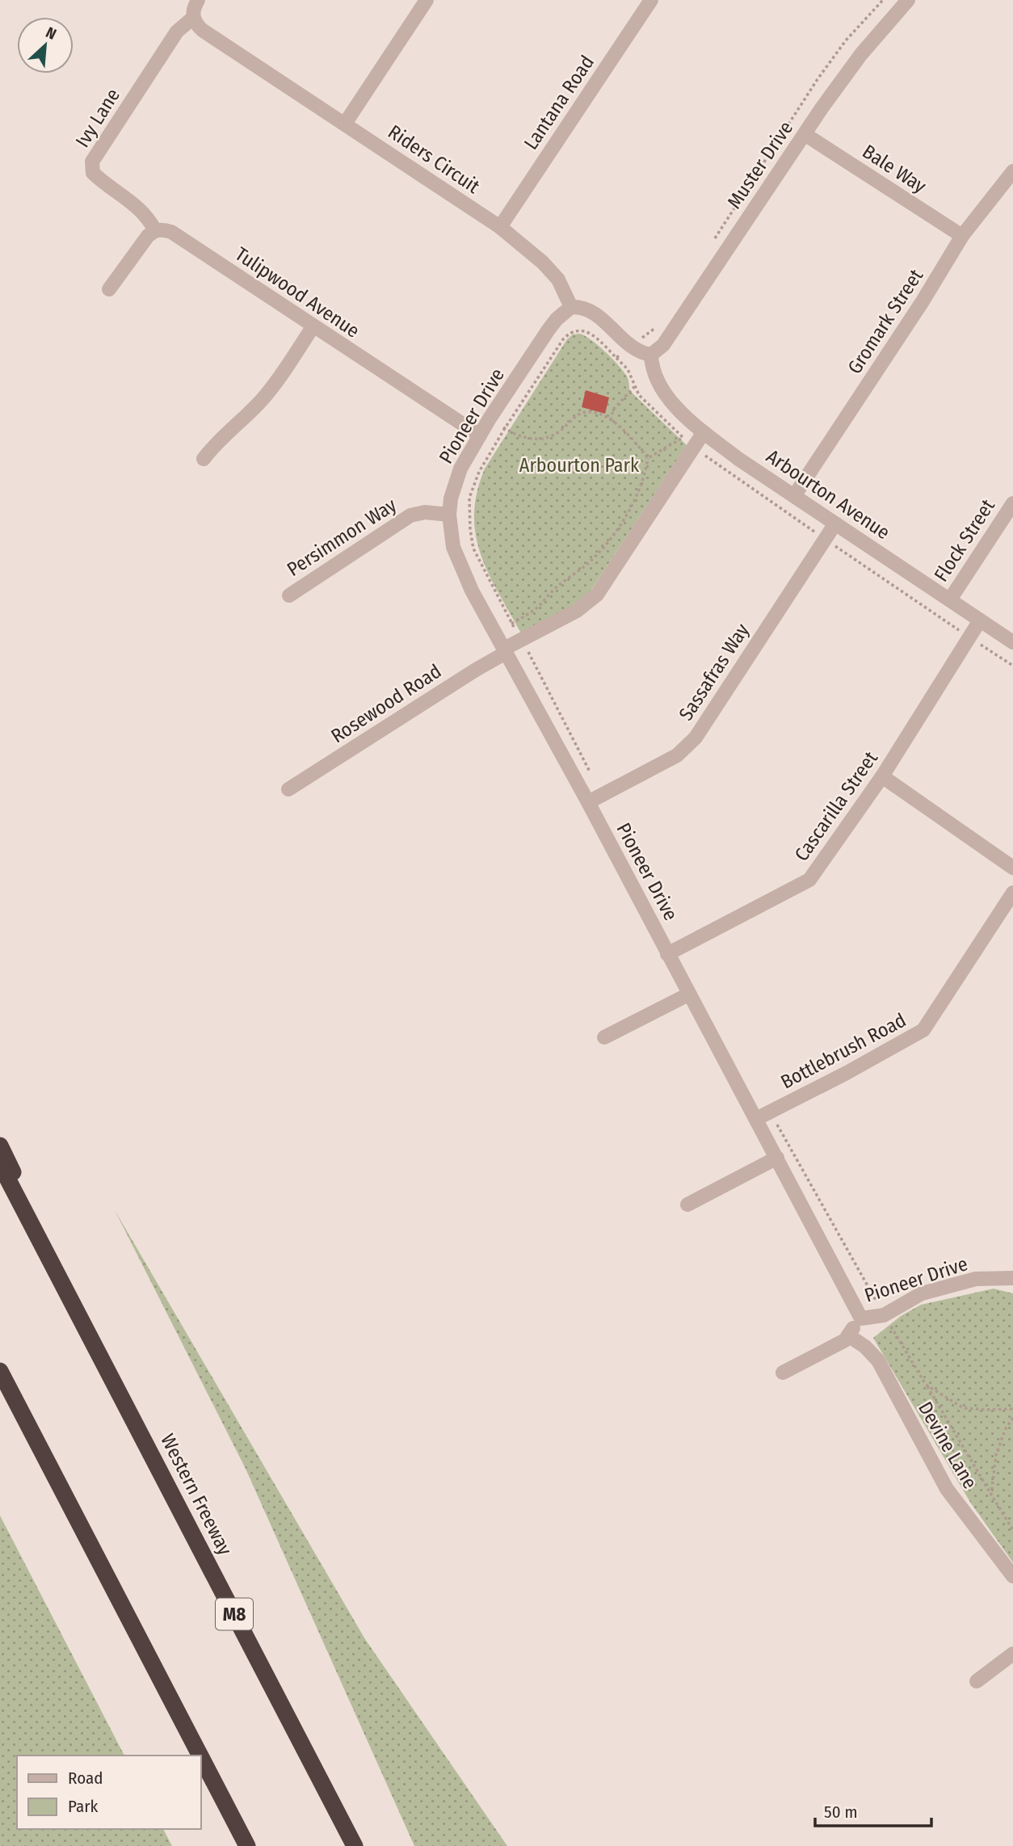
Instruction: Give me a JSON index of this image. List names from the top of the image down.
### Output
{
  "streets": {
    "highway": ["Western Freeway", "M8"],
    "street": [
      "Lantana Road",
      "Ivy Lane",
      "Riders Circuit",
      "Muster Drive",
      "Bale Way",
      "Tulipwood Avenue",
      "Gromark Street",
      "Pioneer Drive",
      "Arbourton Avenue",
      "Persimmon Way",
      "Flock Street",
      "Sassafras Way",
      "Rosewood Road",
      "Cascarilla Street",
      "Bottlebrush Road",
      "Devine Lane"
    ]
  },
  "crossings": [
    ["Lantana Road", "Riders Circuit"],
    ["Ivy Lane", "Riders Circuit"],
    ["Ivy Lane", "Tulipwood Avenue"],
    ["Riders Circuit", "Pioneer Drive"],
    ["Muster Drive", "Bale Way"],
    ["Muster Drive", "Arbourton Avenue"],
    ["Bale Way", "Gromark Street"],
    ["Tulipwood Avenue", "Pioneer Drive"],
    ["Gromark Street", "Arbourton Avenue"],
    ["Pioneer Drive", "Persimmon Way"],
    ["Pioneer Drive", "Sassafras Way"],
    ["Pioneer Drive", "Rosewood Road"],
    ["Pioneer Drive", "Cascarilla Street"],
    ["Pioneer Drive", "Bottlebrush Road"],
    ["Arbourton Avenue", "Flock Street"],
    ["Arbourton Avenue", "Sassafras Way"],
    ["Arbourton Avenue", "Rosewood Road"],
    ["Arbourton Avenue", "Cascarilla Street"]
  ],
  "parks": ["Arbourton Park"],
  "legend": ["Road", "Park"],
  "scale_bar": "50 m",
  "north": "top right"
}
